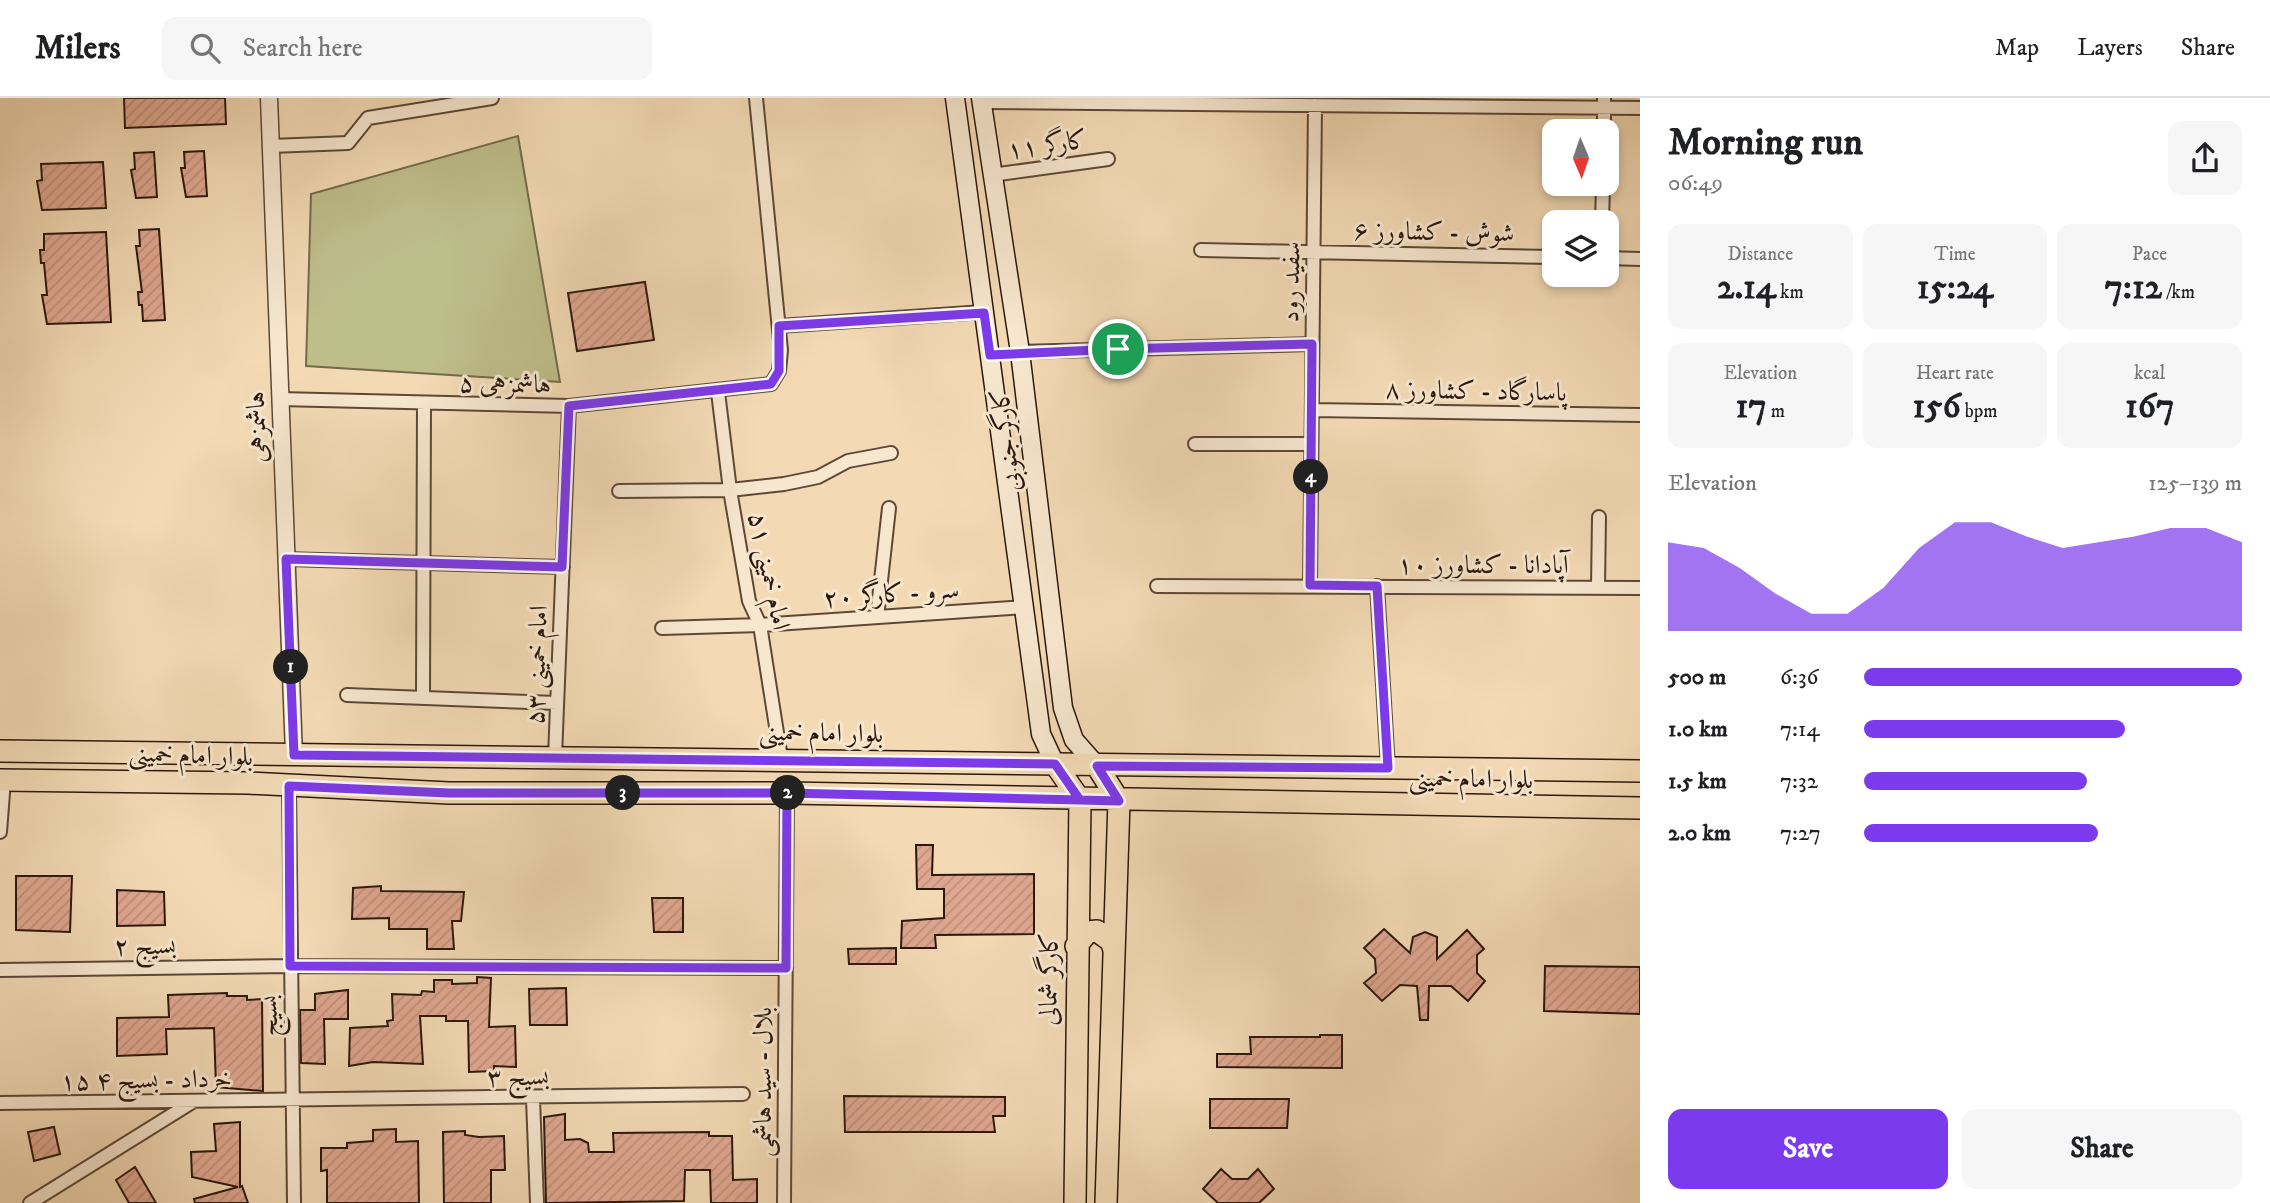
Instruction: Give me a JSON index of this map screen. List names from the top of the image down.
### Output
{
  "streets": {
    "main road": ["کارگر جنوبی", "بلوار امام خمینی", "کارگر شمالی"],
    "street": [
      "کارگر ۱۱",
      "شوش - کشاورز ۶",
      "سفید رود",
      "هاشمزهی ۵",
      "پاسارگاد - کشاورز ۸",
      "هاشمزهی",
      "آپادانا - کشاورز ۱۰",
      "امام خمینی ۵۱",
      "سرو - کارگر ۲۰",
      "امام خمینی ۵۳",
      "بسیج ۲",
      "بسیج",
      "بسیج ۳",
      "۱۵ خرداد - بسیج ۴",
      "بلال - سید هاشمی"
    ]
  },
  "crossings": [
    ["کارگر ۱۱", "کارگر جنوبی"],
    ["شوش - کشاورز ۶", "سفید رود"],
    ["سفید رود", "پاسارگاد - کشاورز ۸"],
    ["سفید رود", "آپادانا - کشاورز ۱۰"],
    ["هاشمزهی ۵", "هاشمزهی"],
    ["هاشمزهی ۵", "امام خمینی ۵۱"],
    ["هاشمزهی ۵", "امام خمینی ۵۳"],
    ["هاشمزهی", "بلوار امام خمینی"],
    ["کارگر جنوبی", "سرو - کارگر ۲۰"],
    ["کارگر جنوبی", "بلوار امام خمینی"],
    ["امام خمینی ۵۱", "سرو - کارگر ۲۰"],
    ["امام خمینی ۵۱", "بلوار امام خمینی"],
    ["امام خمینی ۵۳", "بلوار امام خمینی"],
    ["بلوار امام خمینی", "کارگر شمالی"],
    ["بلوار امام خمینی", "بسیج"],
    ["بلوار امام خمینی", "بلال - سید هاشمی"],
    ["بسیج ۲", "بسیج"],
    ["بسیج ۲", "بلال - سید هاشمی"],
    ["بسیج", "بسیج ۳"],
    ["بسیج", "۱۵ خرداد - بسیج ۴"],
    ["بسیج ۳", "۱۵ خرداد - بسیج ۴"]
  ],
  "north": "bottom",
  "page": {
    "header": "Milers",
    "search": "Search here",
    "nav": ["Map", "Layers", "Share"],
    "heading": ["Morning run", "06:49"],
    "stats": [
      ["Distance", "2.14 km"],
      ["Time", "15:24"],
      ["Pace", "7:12 /km"],
      ["Elevation", "17 m"],
      ["Heart rate", "156 bpm"],
      ["kcal", "167"]
    ],
    "chart": ["Elevation", "125–139 m"],
    "pins": [
      "4",
      "1",
      "2",
      "3"
    ],
    "list": [
      {
        "name": "500 m",
        "note": "6:36"
      },
      {
        "name": "1.0 km",
        "note": "7:14"
      },
      {
        "name": "1.5 km",
        "note": "7:32"
      },
      {
        "name": "2.0 km",
        "note": "7:27"
      }
    ],
    "buttons": ["Save", "Share"]
  }
}
